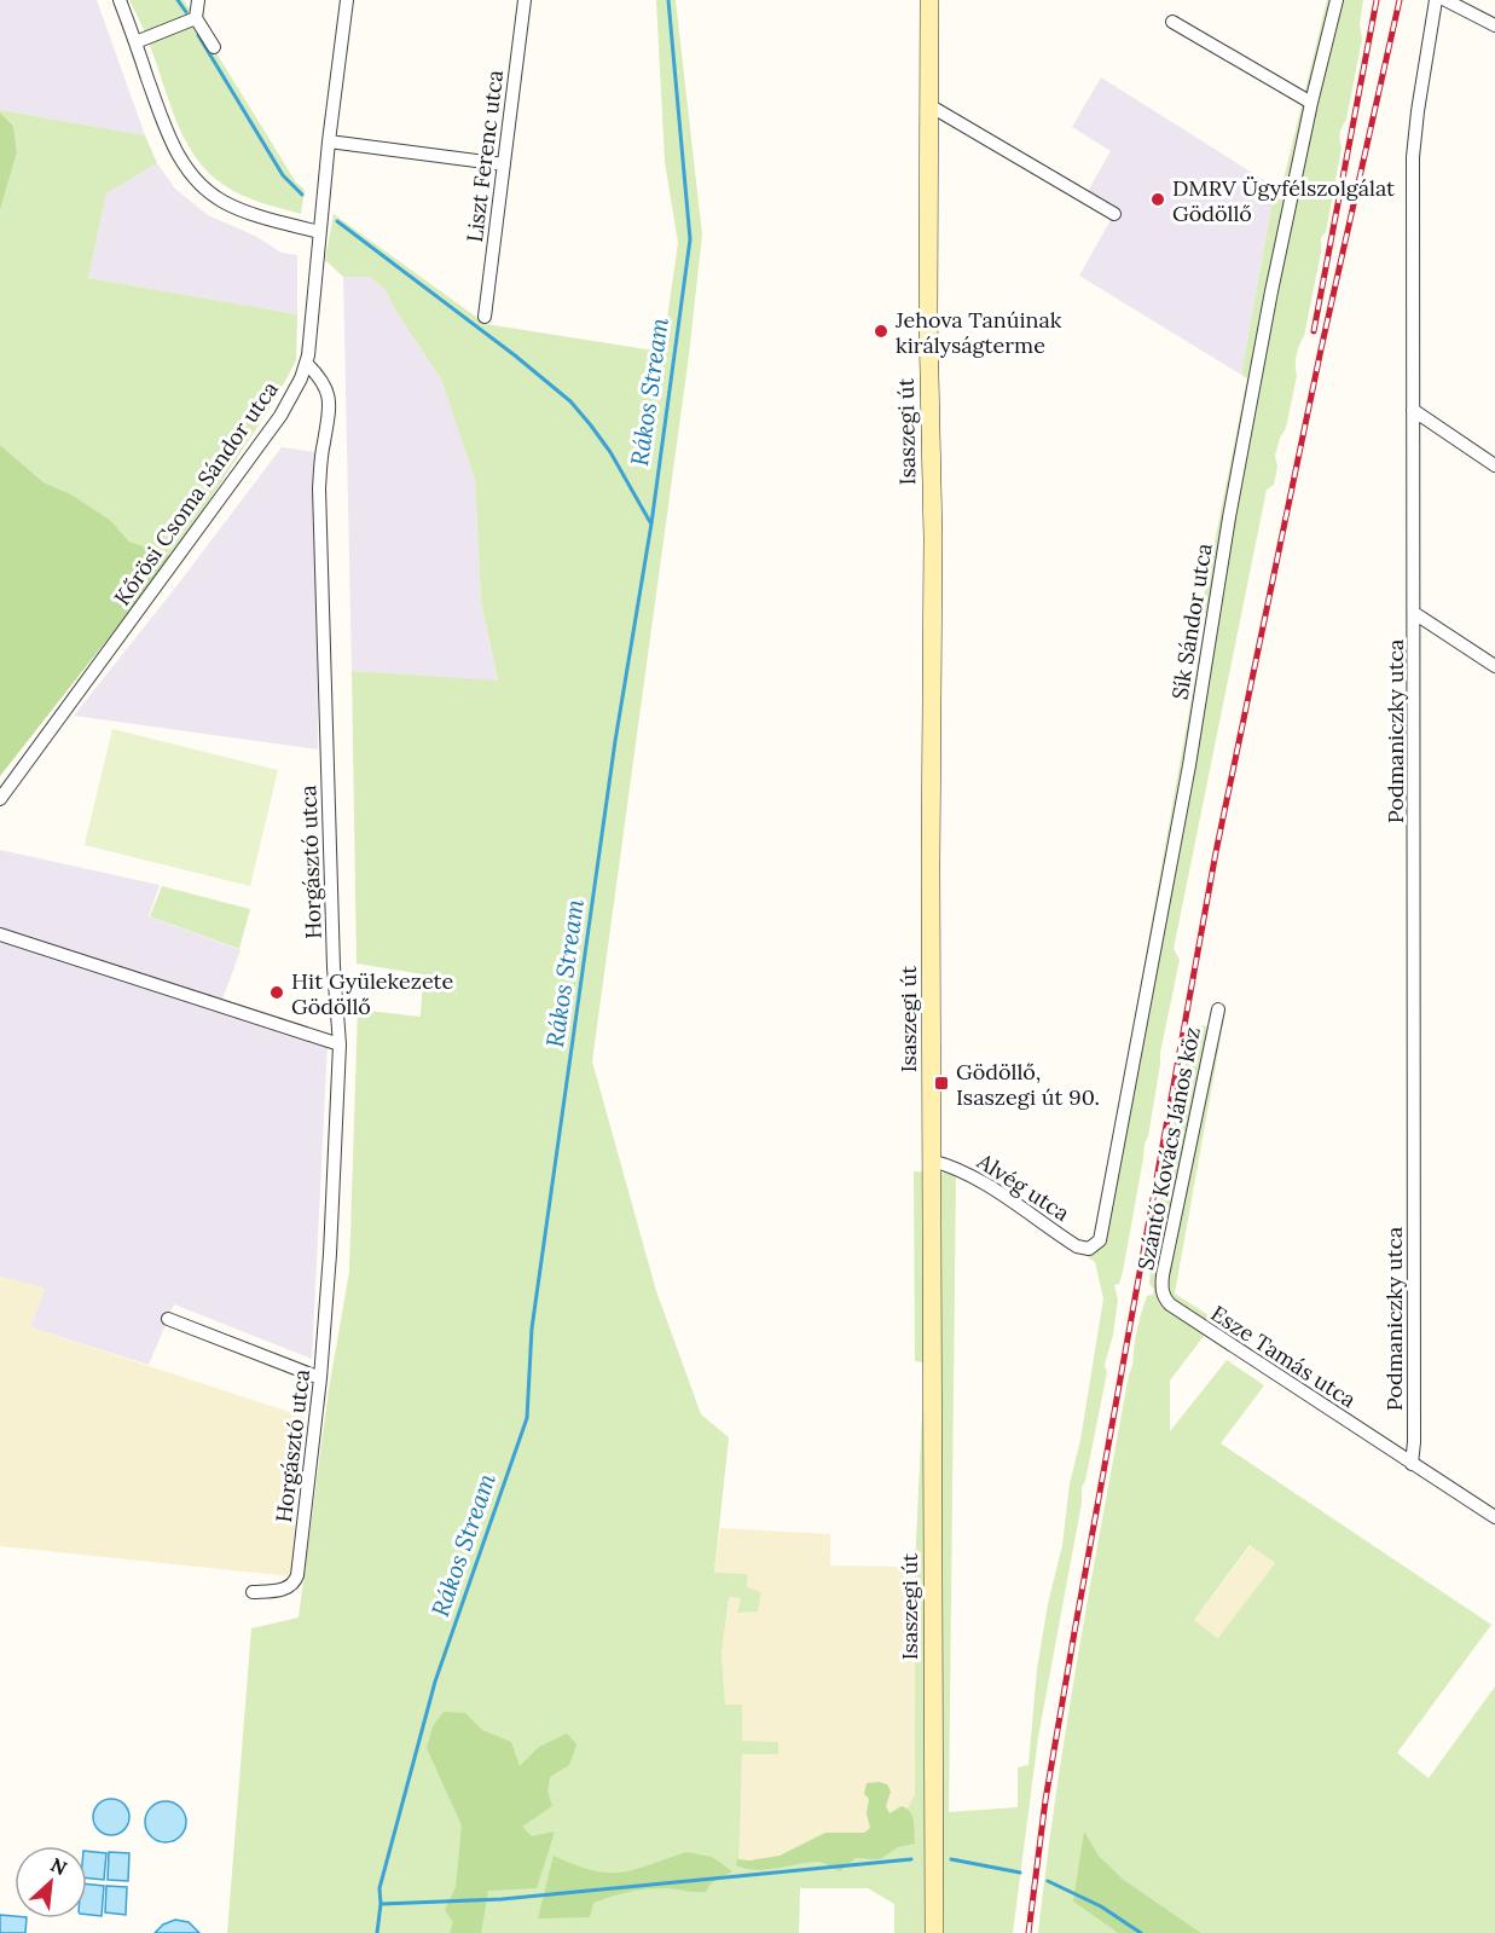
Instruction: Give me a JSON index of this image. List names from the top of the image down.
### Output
{
  "streets": {
    "main road": ["Isaszegi út"],
    "street": [
      "Liszt Ferenc utca",
      "Kőrösi Csoma Sándor utca",
      "Sík Sándor utca",
      "Podmaniczky utca",
      "Horgásztó utca",
      "Szántó Kovács János köz",
      "Alvég utca",
      "Esze Tamás utca"
    ]
  },
  "crossings": [
    ["Isaszegi út", "Alvég utca"],
    ["Kőrösi Csoma Sándor utca", "Horgásztó utca"],
    ["Sík Sándor utca", "Alvég utca"],
    ["Podmaniczky utca", "Esze Tamás utca"],
    ["Szántó Kovács János köz", "Esze Tamás utca"]
  ],
  "water": ["Rákos Stream"],
  "places": {
    "other": ["DMRV Ügyfélszolgálat Gödöllő", "Jehova Tanúinak királyságterme", "Hit Gyülekezete Gödöllő"],
    "transit": ["Gödöllő, Isaszegi út 90."]
  },
  "north": "top right"
}
